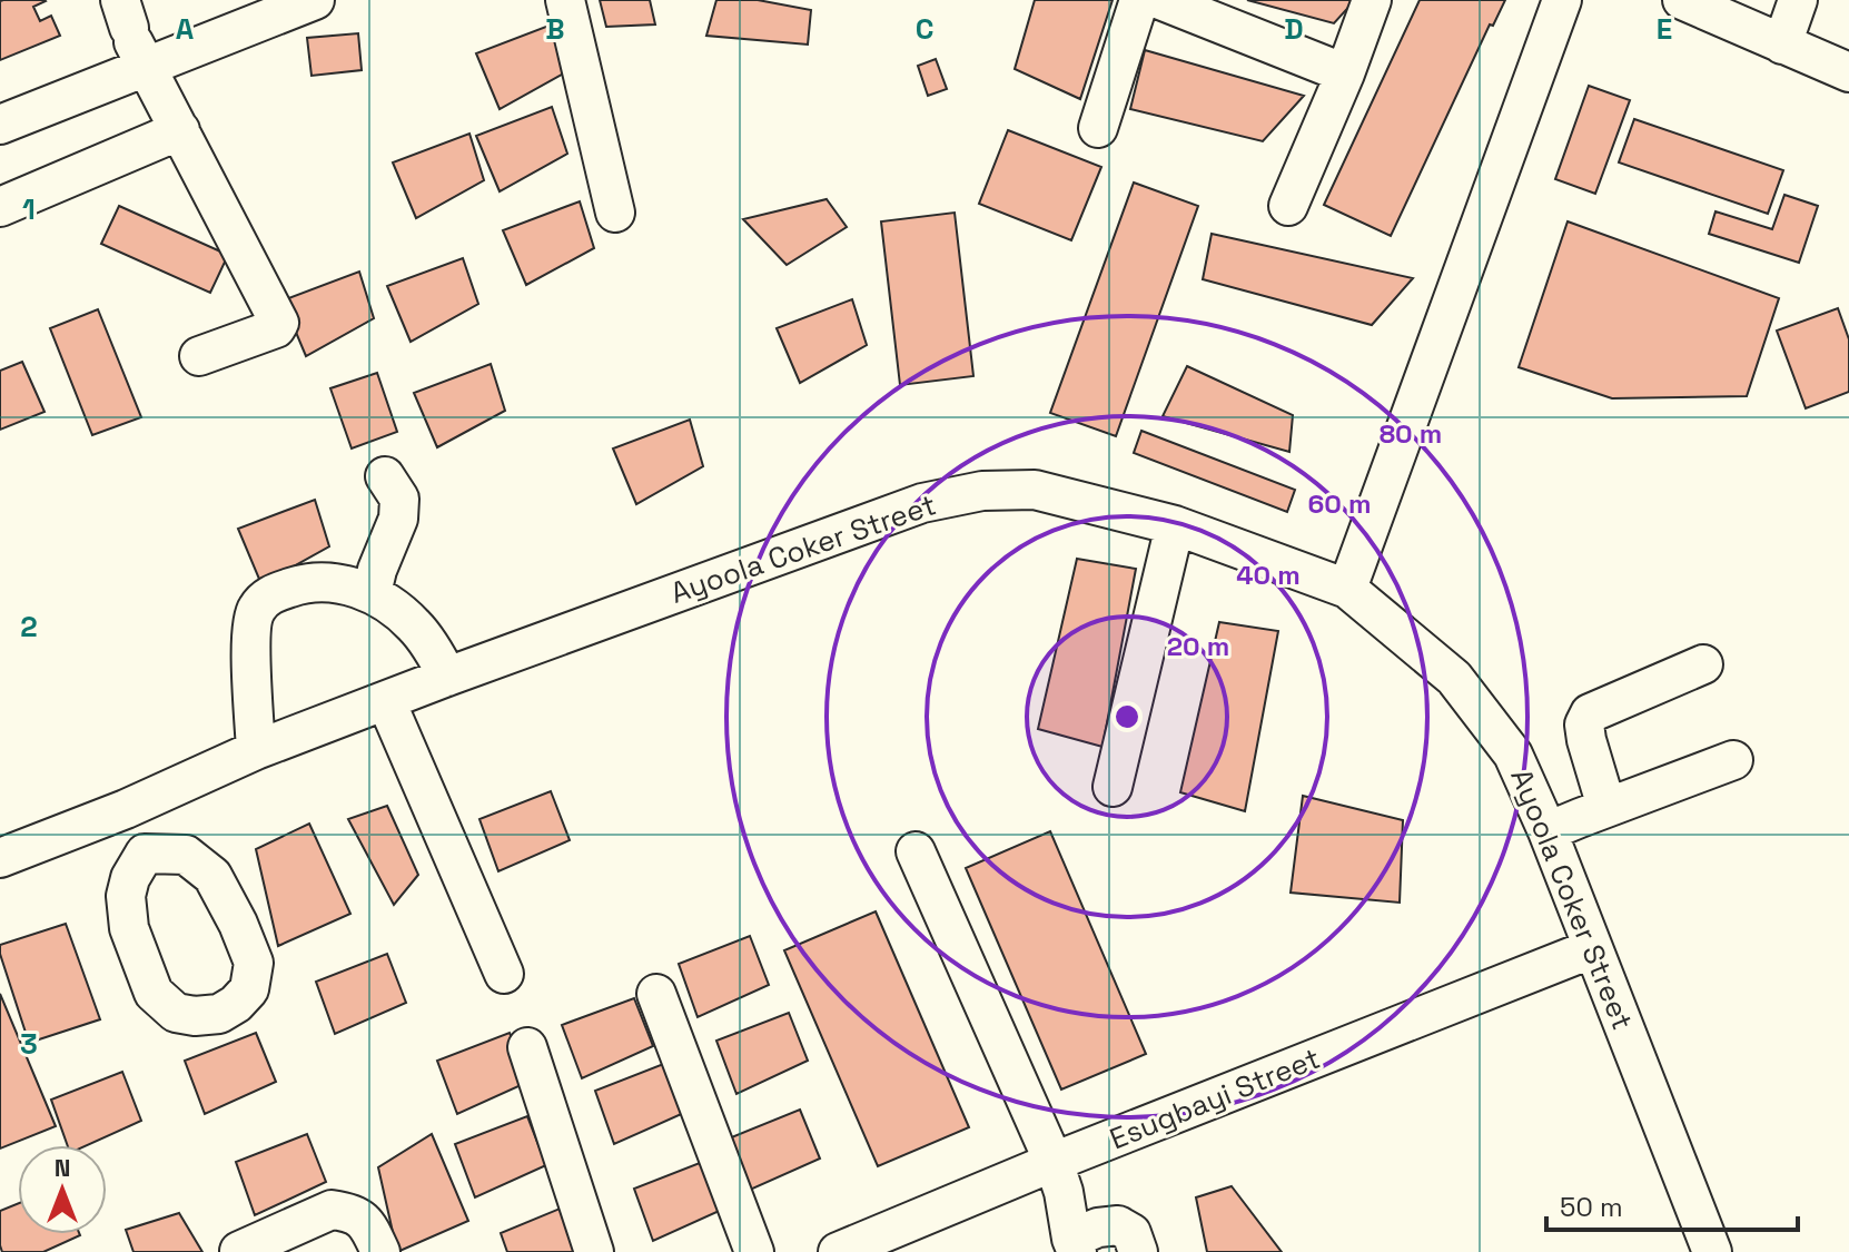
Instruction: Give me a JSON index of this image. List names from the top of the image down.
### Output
{
  "streets": {
    "street": ["Ayoola Coker Street", "Esugbayi Street"]
  },
  "crossings": [
    ["Ayoola Coker Street", "Esugbayi Street"]
  ],
  "scale_bar": "50 m",
  "north": "top",
  "grid": {
    "columns": [
      "A",
      "B",
      "C",
      "D",
      "E"
    ],
    "rows": ["1", "2", "3"]
  },
  "rings": [
    "80 m",
    "60 m",
    "40 m",
    "20 m"
  ]
}
